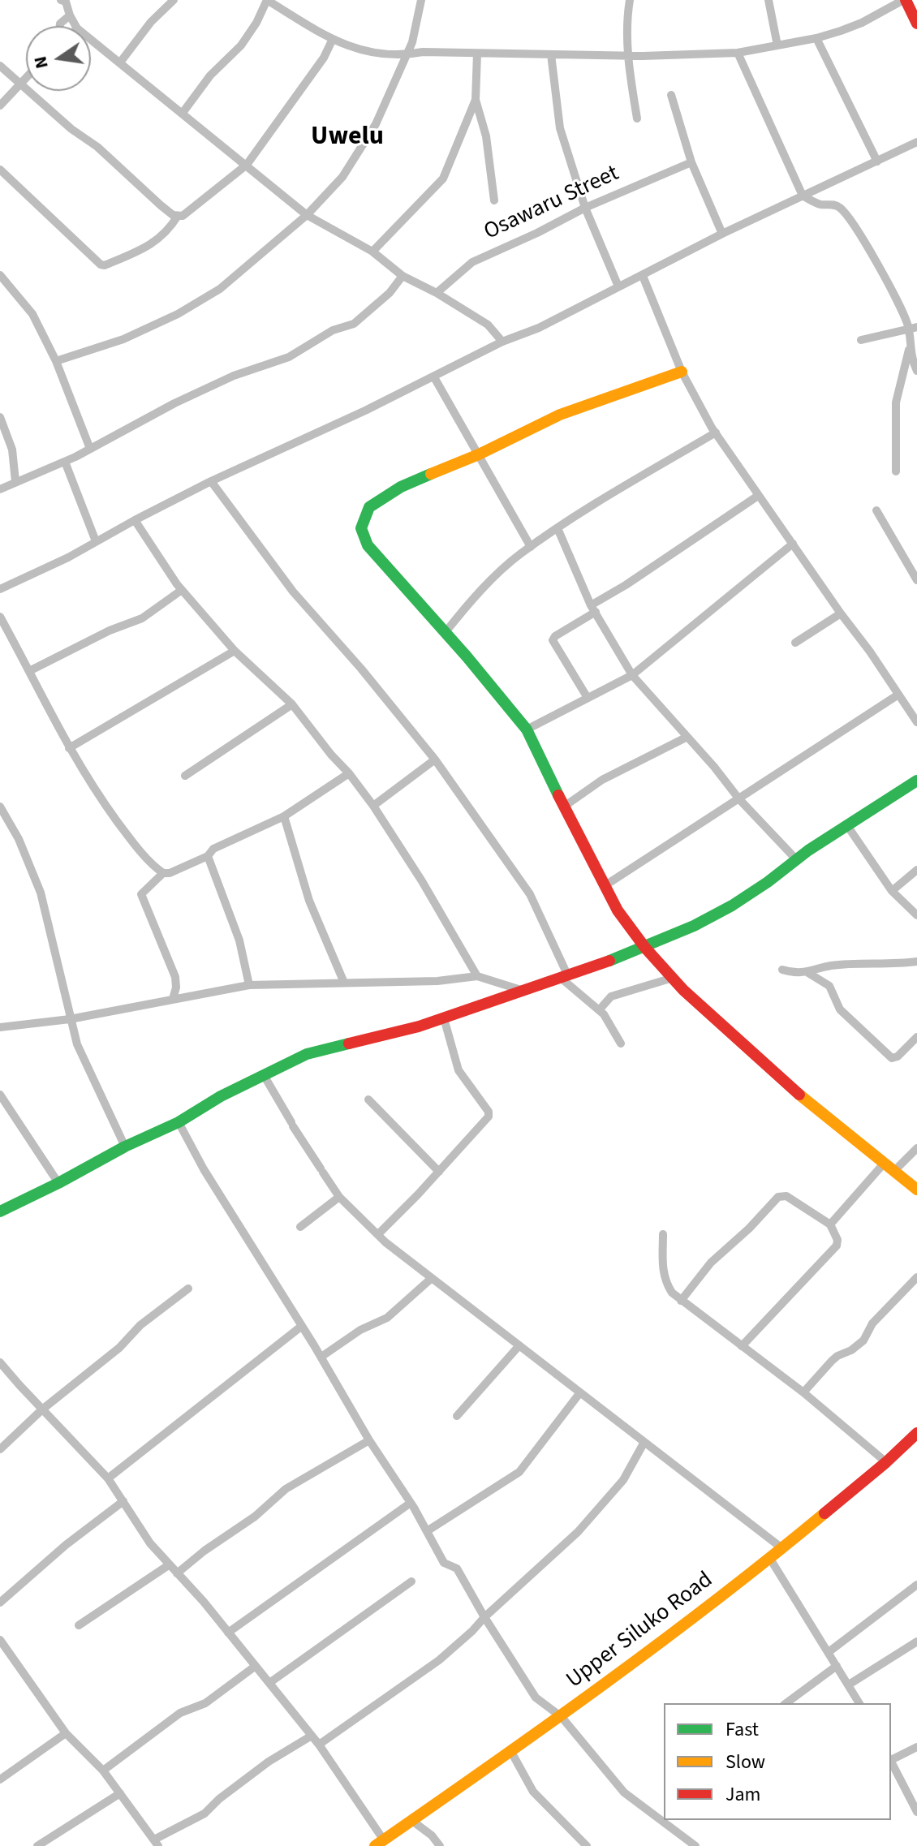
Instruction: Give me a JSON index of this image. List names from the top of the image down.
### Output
{
  "streets": {
    "street": ["Osawaru Street", "Upper Siluko Road"]
  },
  "districts": ["Uwelu"],
  "legend": ["Fast", "Slow", "Jam"],
  "north": "left"
}
